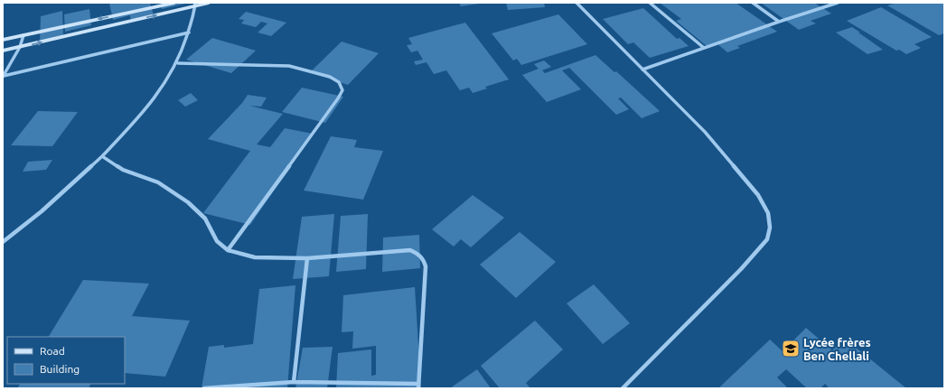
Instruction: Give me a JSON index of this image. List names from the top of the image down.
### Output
{
  "places": {
    "school or university": ["Lycée frères Ben Chellali"]
  },
  "legend": ["Road", "Building"]
}
